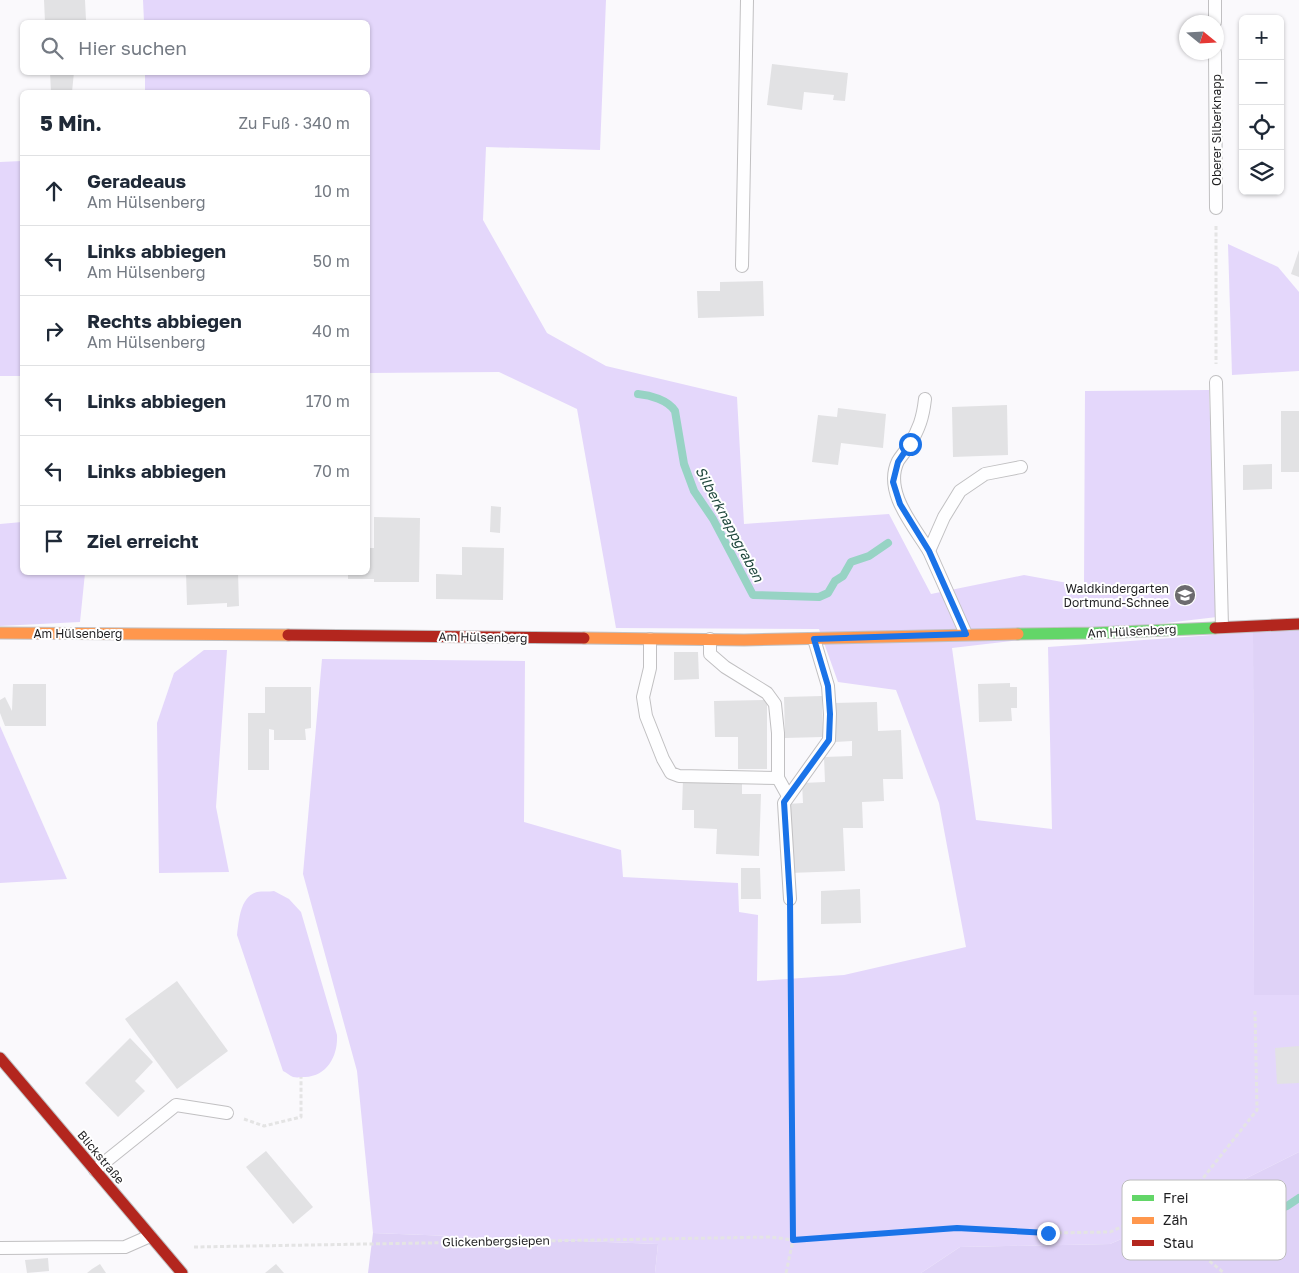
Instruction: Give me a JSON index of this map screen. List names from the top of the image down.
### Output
{
  "streets": {
    "street": ["Am Hülsenberg", "Blickstraße"],
    "lane": ["Oberer Silberknapp"],
    "path": ["Glickenbergsiepen"]
  },
  "crossings": [
    ["Blickstraße", "Glickenbergsiepen"]
  ],
  "water": ["Silberknappgraben"],
  "places": {
    "school or university": ["Waldkindergarten Dortmund-Schnee"]
  },
  "legend": ["Frei", "Zäh", "Stau"],
  "north": "right",
  "page": {
    "map_buttons": ["+", "−"],
    "search": "Hier suchen",
    "heading": ["5 Min.", "Zu Fuß · 340 m"],
    "list": [
      ["Geradeaus", "Am Hülsenberg", "10 m"],
      ["Links abbiegen", "Am Hülsenberg", "50 m"],
      ["Rechts abbiegen", "Am Hülsenberg", "40 m"],
      ["Links abbiegen", "170 m"],
      ["Links abbiegen", "70 m"],
      "Ziel erreicht"
    ]
  }
}
